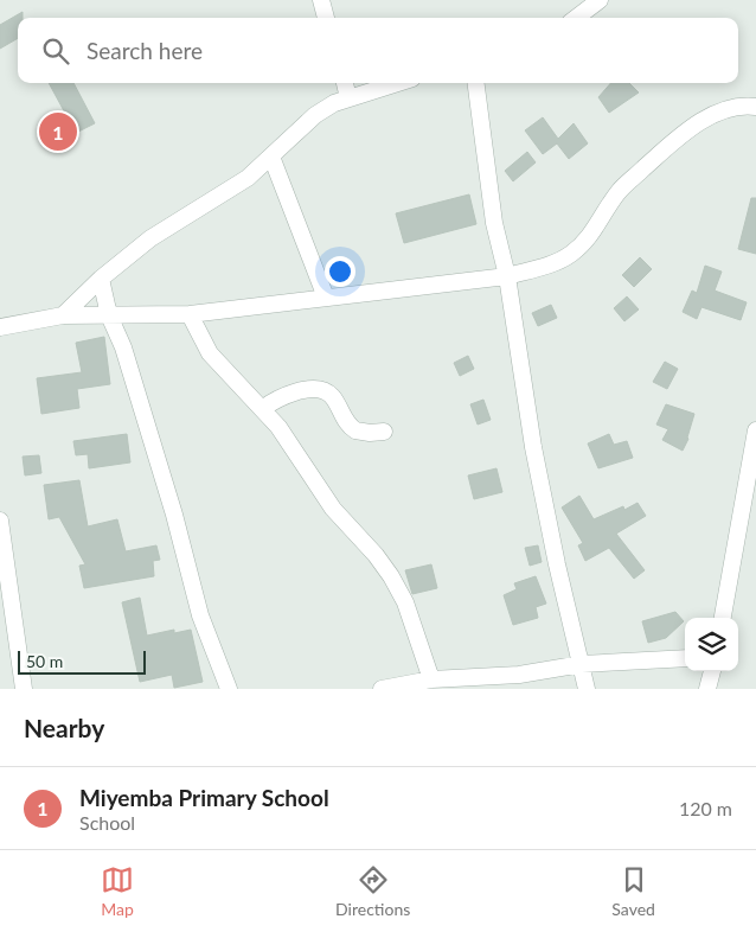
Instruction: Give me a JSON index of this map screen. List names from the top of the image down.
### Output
{
  "scale_bar": "50 m",
  "page": {
    "search": "Search here",
    "pins": "1",
    "scale": "50 m",
    "heading": "Nearby",
    "list": [
      {
        "mark": "1",
        "name": "Miyemba Primary School",
        "note": "School",
        "value": "120 m"
      }
    ],
    "nav": ["Map", "Directions", "Saved"]
  }
}
